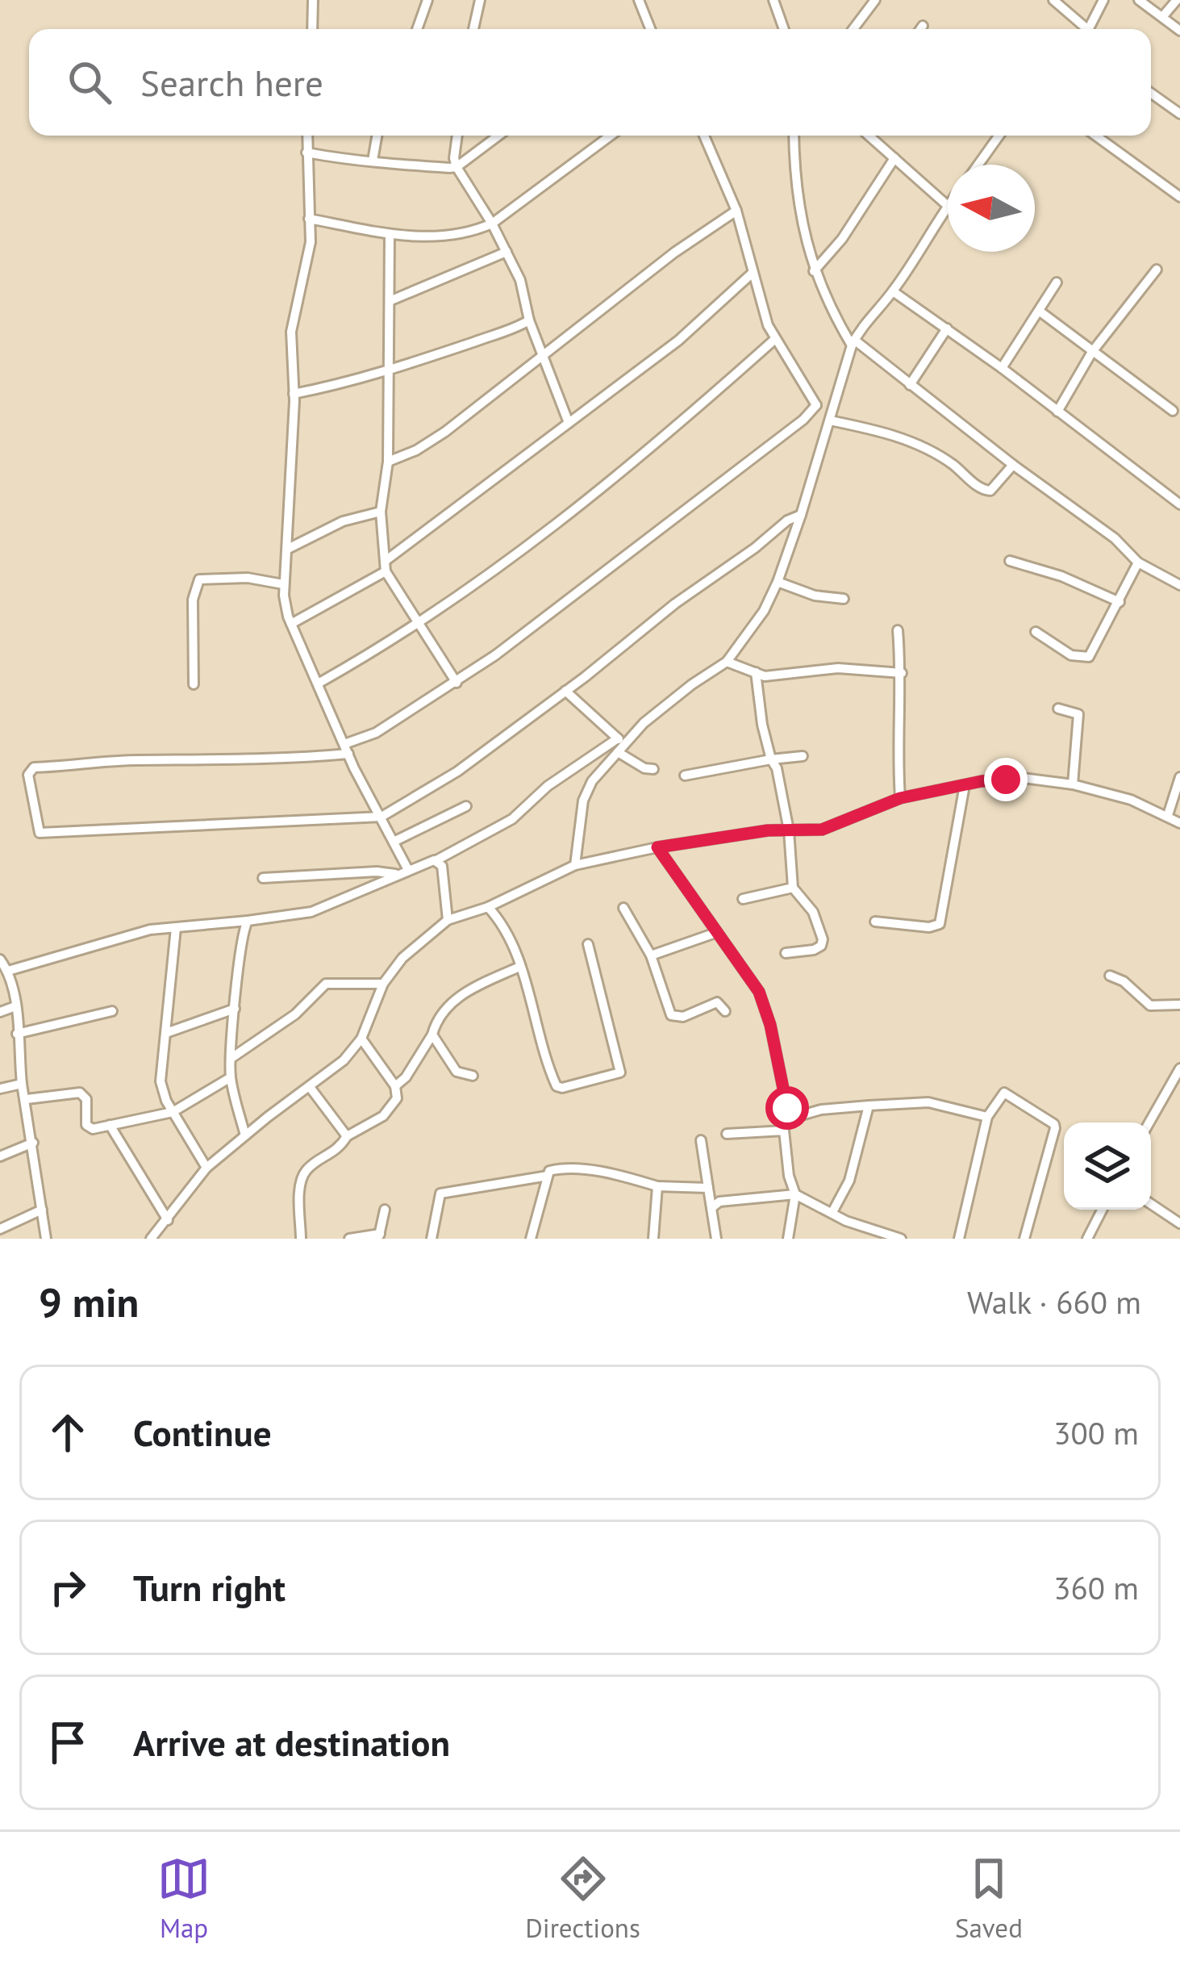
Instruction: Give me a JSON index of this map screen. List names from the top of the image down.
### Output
{
  "north": "left",
  "page": {
    "search": "Search here",
    "heading": ["9 min", "Walk · 660 m"],
    "list": [
      ["Continue", "300 m"],
      ["Turn right", "360 m"],
      "Arrive at destination"
    ],
    "nav": ["Map", "Directions", "Saved"]
  }
}
